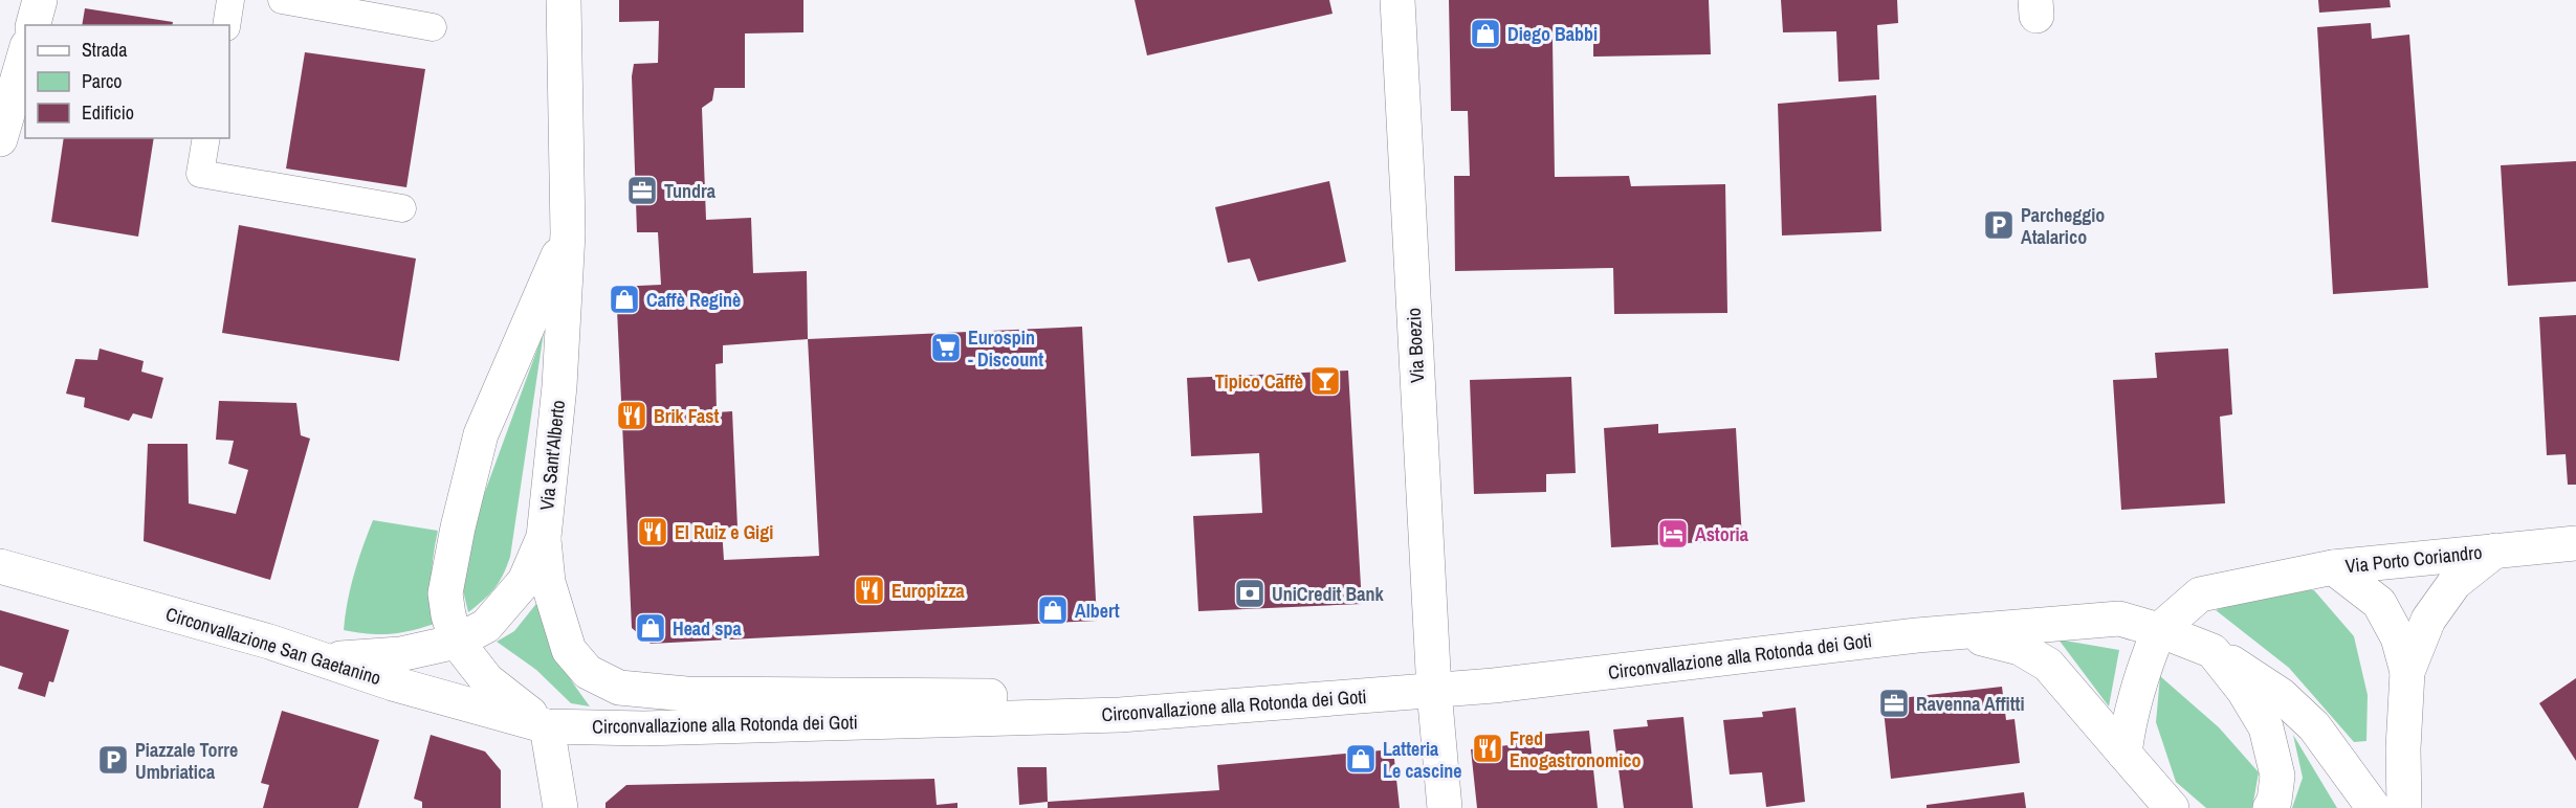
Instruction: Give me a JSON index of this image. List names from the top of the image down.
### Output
{
  "streets": {
    "street": [
      "Via Boezio",
      "Via Sant'Alberto",
      "Via Porto Coriandro",
      "Circonvallazione San Gaetanino",
      "Circonvallazione alla Rotonda dei Goti"
    ]
  },
  "crossings": [
    ["Via Boezio", "Circonvallazione alla Rotonda dei Goti"],
    ["Via Sant'Alberto", "Circonvallazione San Gaetanino"],
    ["Via Sant'Alberto", "Circonvallazione alla Rotonda dei Goti"],
    ["Via Porto Coriandro", "Circonvallazione alla Rotonda dei Goti"],
    ["Circonvallazione San Gaetanino", "Circonvallazione alla Rotonda dei Goti"]
  ],
  "places": {
    "shop": [
      "Diego Babbi",
      "Caffè Reginè",
      "Albert",
      "Head spa",
      "Latteria Le cascine"
    ],
    "office": ["Tundra", "Ravenna Affitti"],
    "parking": ["Parcheggio Atalarico", "Piazzale Torre Umbriatica"],
    "supermarket": ["Eurospin - Discount"],
    "bar": ["Tipico Caffè"],
    "restaurant": [
      "Brik Fast",
      "El Ruiz e Gigi",
      "Europizza",
      "Fred Enogastronomico"
    ],
    "hotel": ["Astoria"],
    "bank": ["UniCredit Bank"]
  },
  "legend": ["Strada", "Parco", "Edificio"]
}
